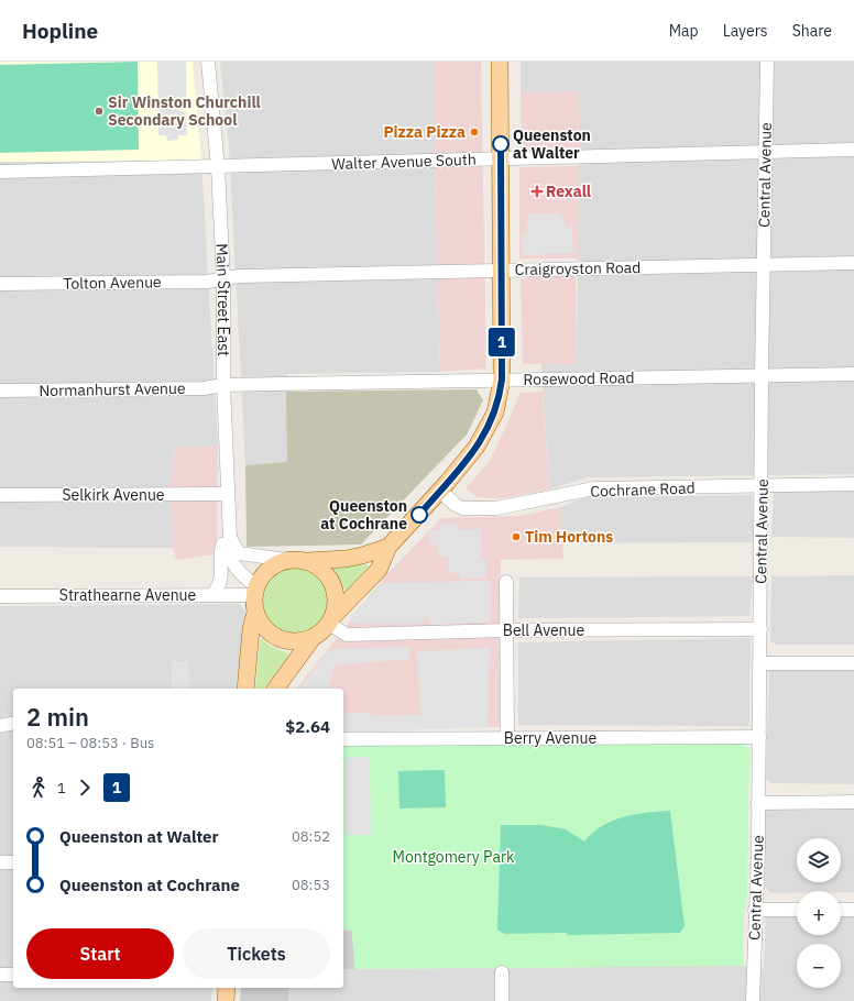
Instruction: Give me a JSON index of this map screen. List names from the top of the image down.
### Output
{
  "streets": {
    "street": [
      "Walter Avenue South",
      "Central Avenue",
      "Craigroyston Road",
      "Tolton Avenue",
      "Main Street East",
      "Rosewood Road",
      "Normanhurst Avenue",
      "Cochrane Road",
      "Selkirk Avenue",
      "Strathearne Avenue",
      "Bell Avenue",
      "Berry Avenue"
    ]
  },
  "crossings": [
    ["Walter Avenue South", "Central Avenue"],
    ["Walter Avenue South", "Main Street East"],
    ["Central Avenue", "Craigroyston Road"],
    ["Central Avenue", "Rosewood Road"],
    ["Central Avenue", "Cochrane Road"],
    ["Central Avenue", "Bell Avenue"],
    ["Central Avenue", "Berry Avenue"],
    ["Craigroyston Road", "Tolton Avenue"],
    ["Craigroyston Road", "Main Street East"],
    ["Tolton Avenue", "Main Street East"],
    ["Main Street East", "Rosewood Road"],
    ["Main Street East", "Normanhurst Avenue"],
    ["Main Street East", "Selkirk Avenue"],
    ["Main Street East", "Strathearne Avenue"],
    ["Main Street East", "Bell Avenue"],
    ["Rosewood Road", "Normanhurst Avenue"],
    ["Strathearne Avenue", "Bell Avenue"]
  ],
  "parks": ["Montgomery Park"],
  "places": {
    "other": [
      "Sir Winston Churchill Secondary School",
      "Pizza Pizza",
      "Queenston at Walter",
      "Queenston at Cochrane",
      "Tim Hortons"
    ],
    "health": ["Rexall"]
  },
  "lines": ["bus line 1"],
  "page": {
    "header": "Hopline",
    "nav": ["Map", "Layers", "Share"],
    "on_map": "1",
    "heading": ["2 min", "08:51 – 08:53 · Bus", "$2.64"],
    "legs": ["1", "1"],
    "list": [
      {
        "name": "Queenston at Walter",
        "value": "08:52"
      },
      {
        "name": "Queenston at Cochrane",
        "value": "08:53"
      }
    ],
    "map_buttons": ["+", "−"],
    "buttons": ["Start", "Tickets"]
  }
}
